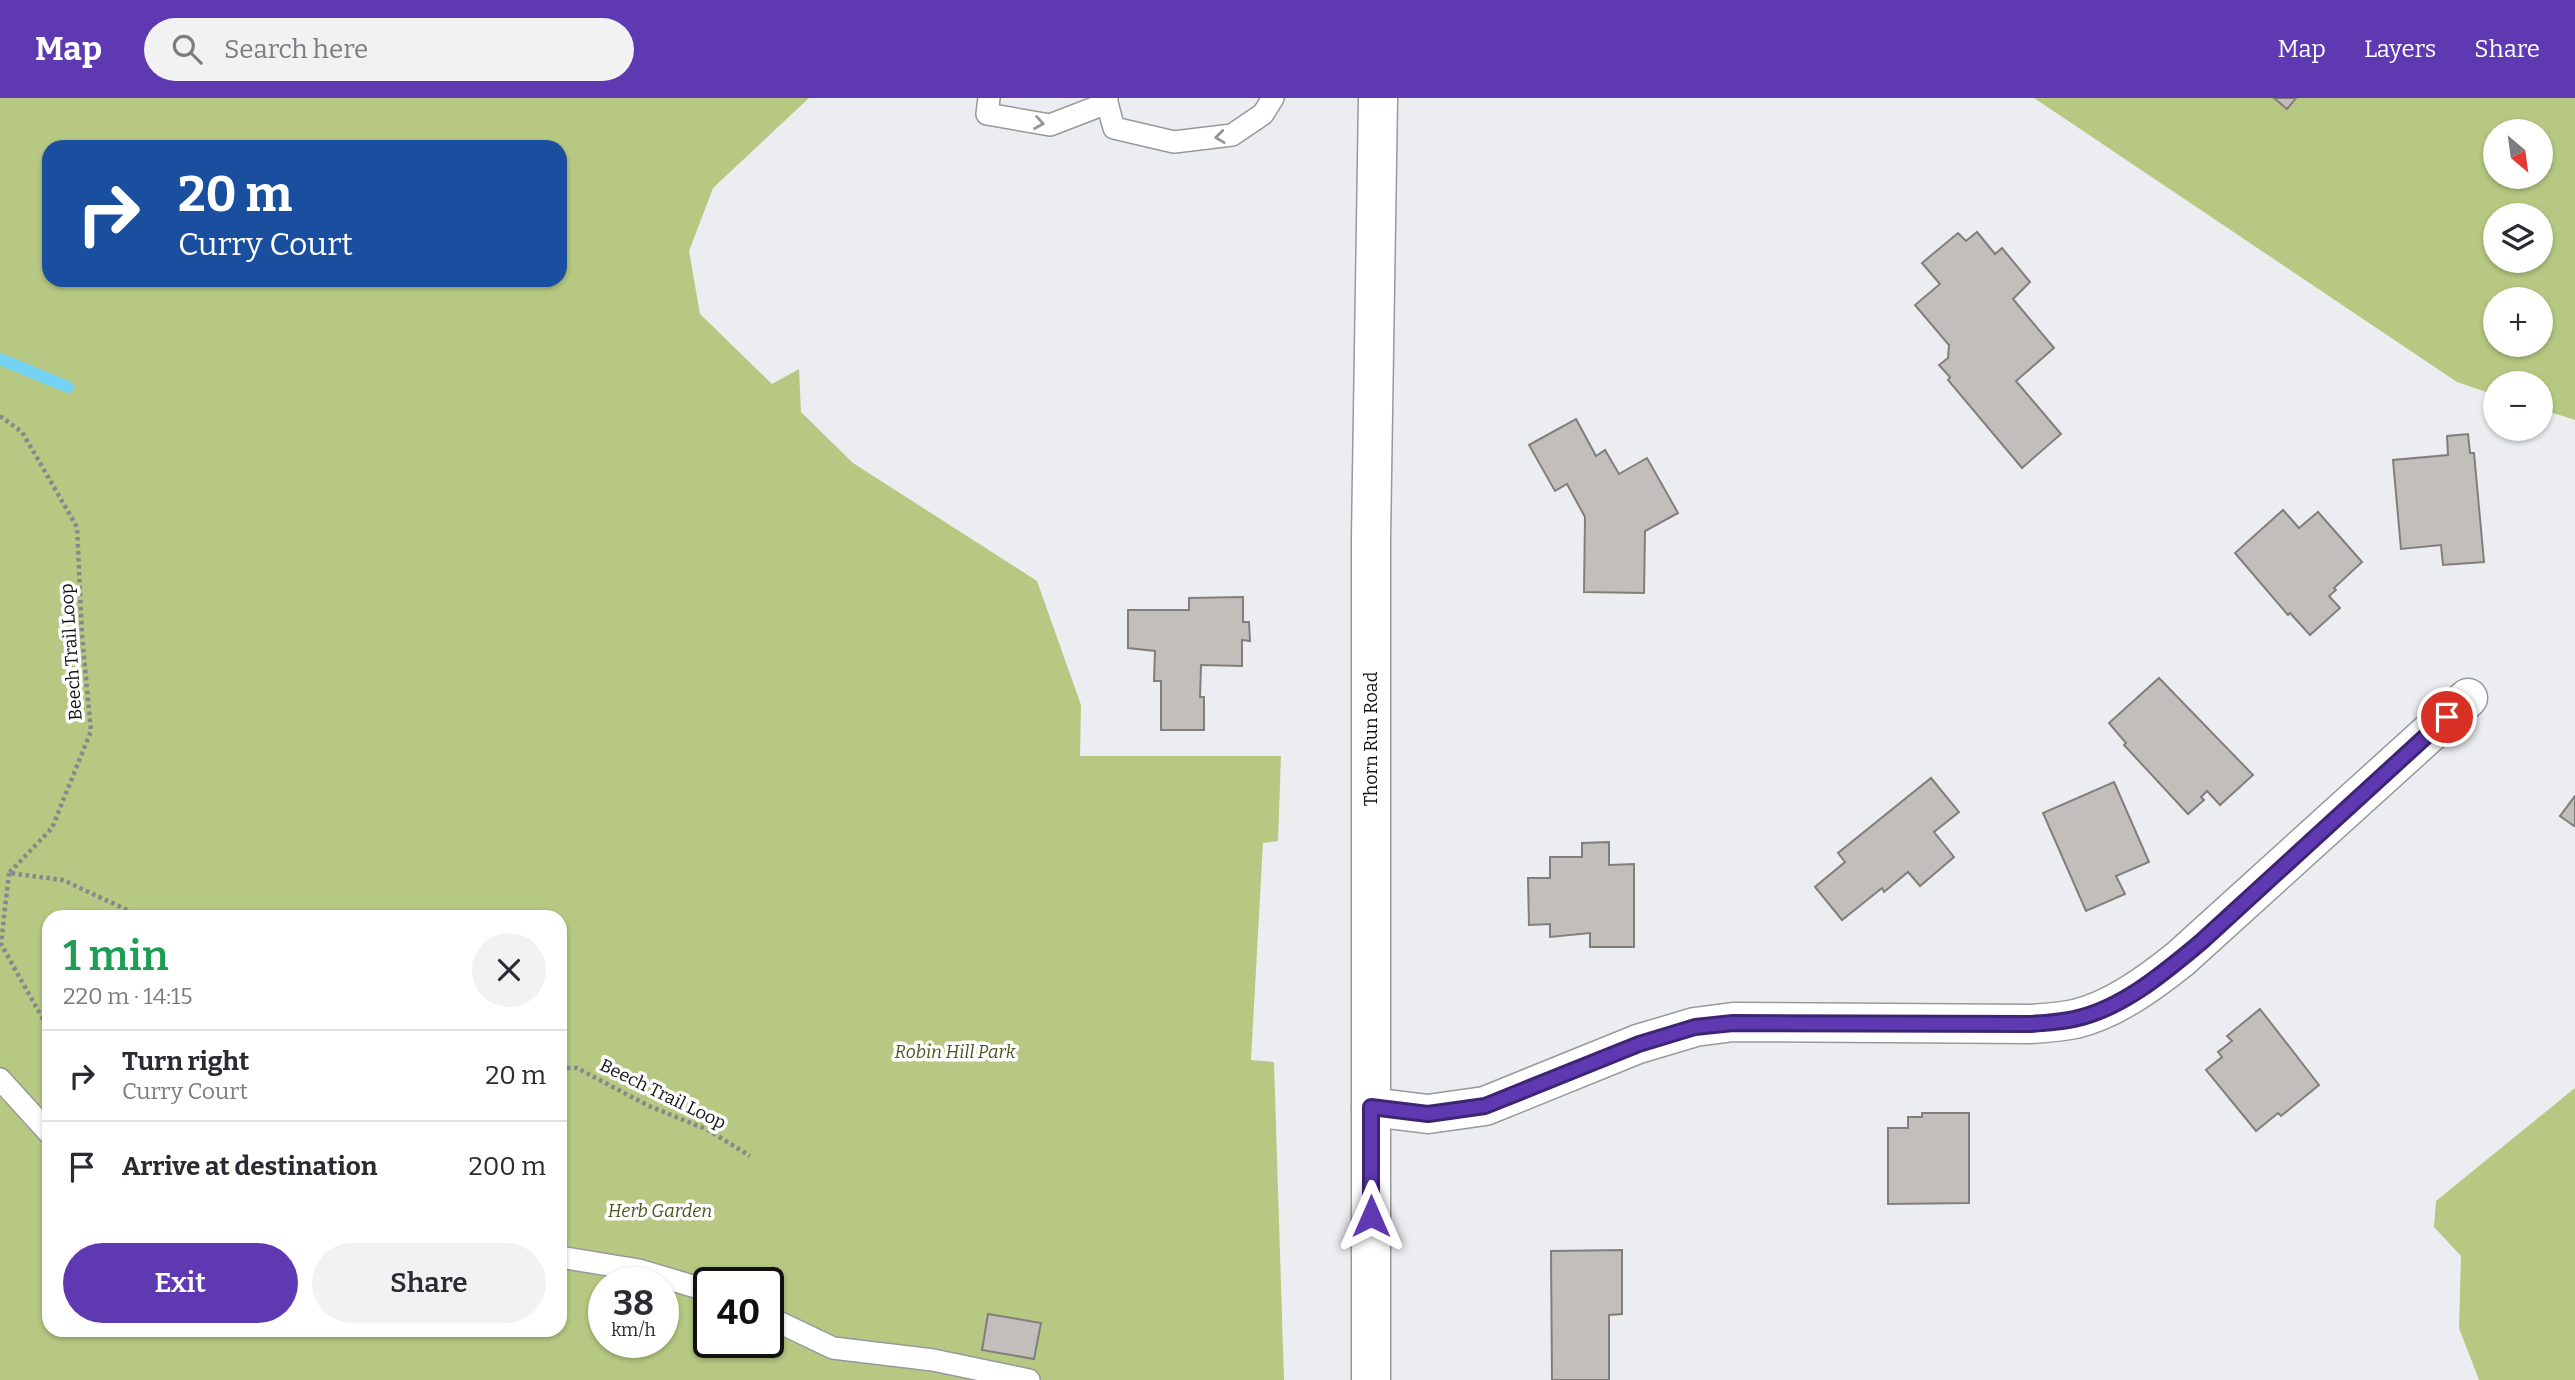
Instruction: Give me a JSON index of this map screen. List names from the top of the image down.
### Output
{
  "streets": {
    "street": ["Thorn Run Road"],
    "path": ["Beech Trail Loop"]
  },
  "parks": ["Robin Hill Park", "Herb Garden"],
  "north": "bottom right",
  "page": {
    "header": "Map",
    "search": "Search here",
    "nav": ["Map", "Layers", "Share"],
    "map_buttons": ["+", "−"],
    "turn": ["20 m", "Curry Court"],
    "heading": ["1 min", "220 m · 14:15"],
    "list": [
      {
        "name": "Turn right",
        "note": "Curry Court",
        "value": "20 m"
      },
      {
        "name": "Arrive at destination",
        "value": "200 m"
      }
    ],
    "buttons": ["Exit", "Share"],
    "speed": "38 km/h",
    "limit": "40"
  }
}
